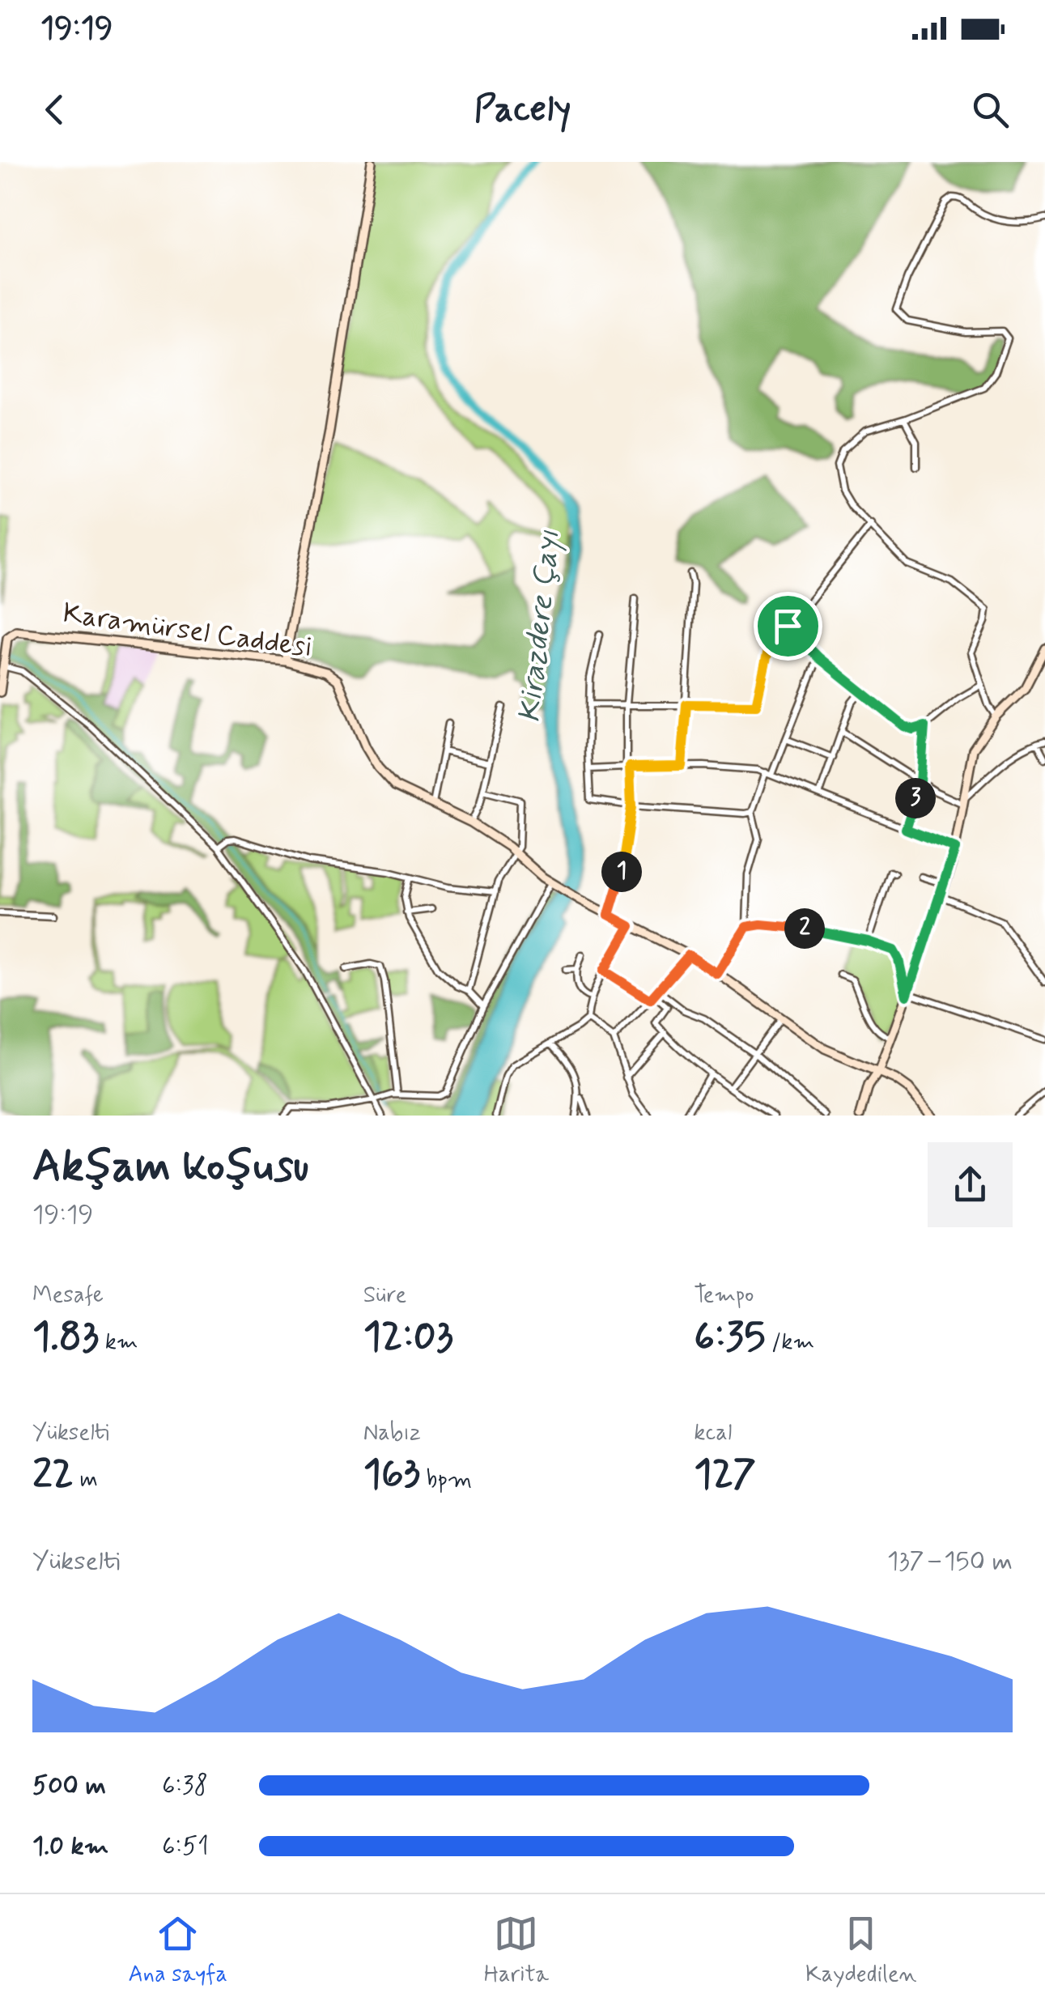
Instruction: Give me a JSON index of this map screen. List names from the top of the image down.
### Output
{
  "streets": {
    "main road": ["Karamürsel Caddesi"]
  },
  "water": ["Kirazdere Çayı"],
  "page": {
    "status": "19:19",
    "header": "Pacely",
    "pins": ["3", "1", "2"],
    "heading": ["Akşam koşusu", "19:19"],
    "stats": [
      ["Mesafe", "1.83 km"],
      ["Süre", "12:03"],
      ["Tempo", "6:35 /km"],
      ["Yükselti", "22 m"],
      ["Nabız", "163 bpm"],
      ["kcal", "127"]
    ],
    "chart": ["Yükselti", "137–150 m"],
    "list": [
      {
        "name": "500 m",
        "note": "6:38"
      },
      {
        "name": "1.0 km",
        "note": "6:51"
      }
    ],
    "tabs": ["Ana sayfa", "Harita", "Kaydedilen"]
  }
}
